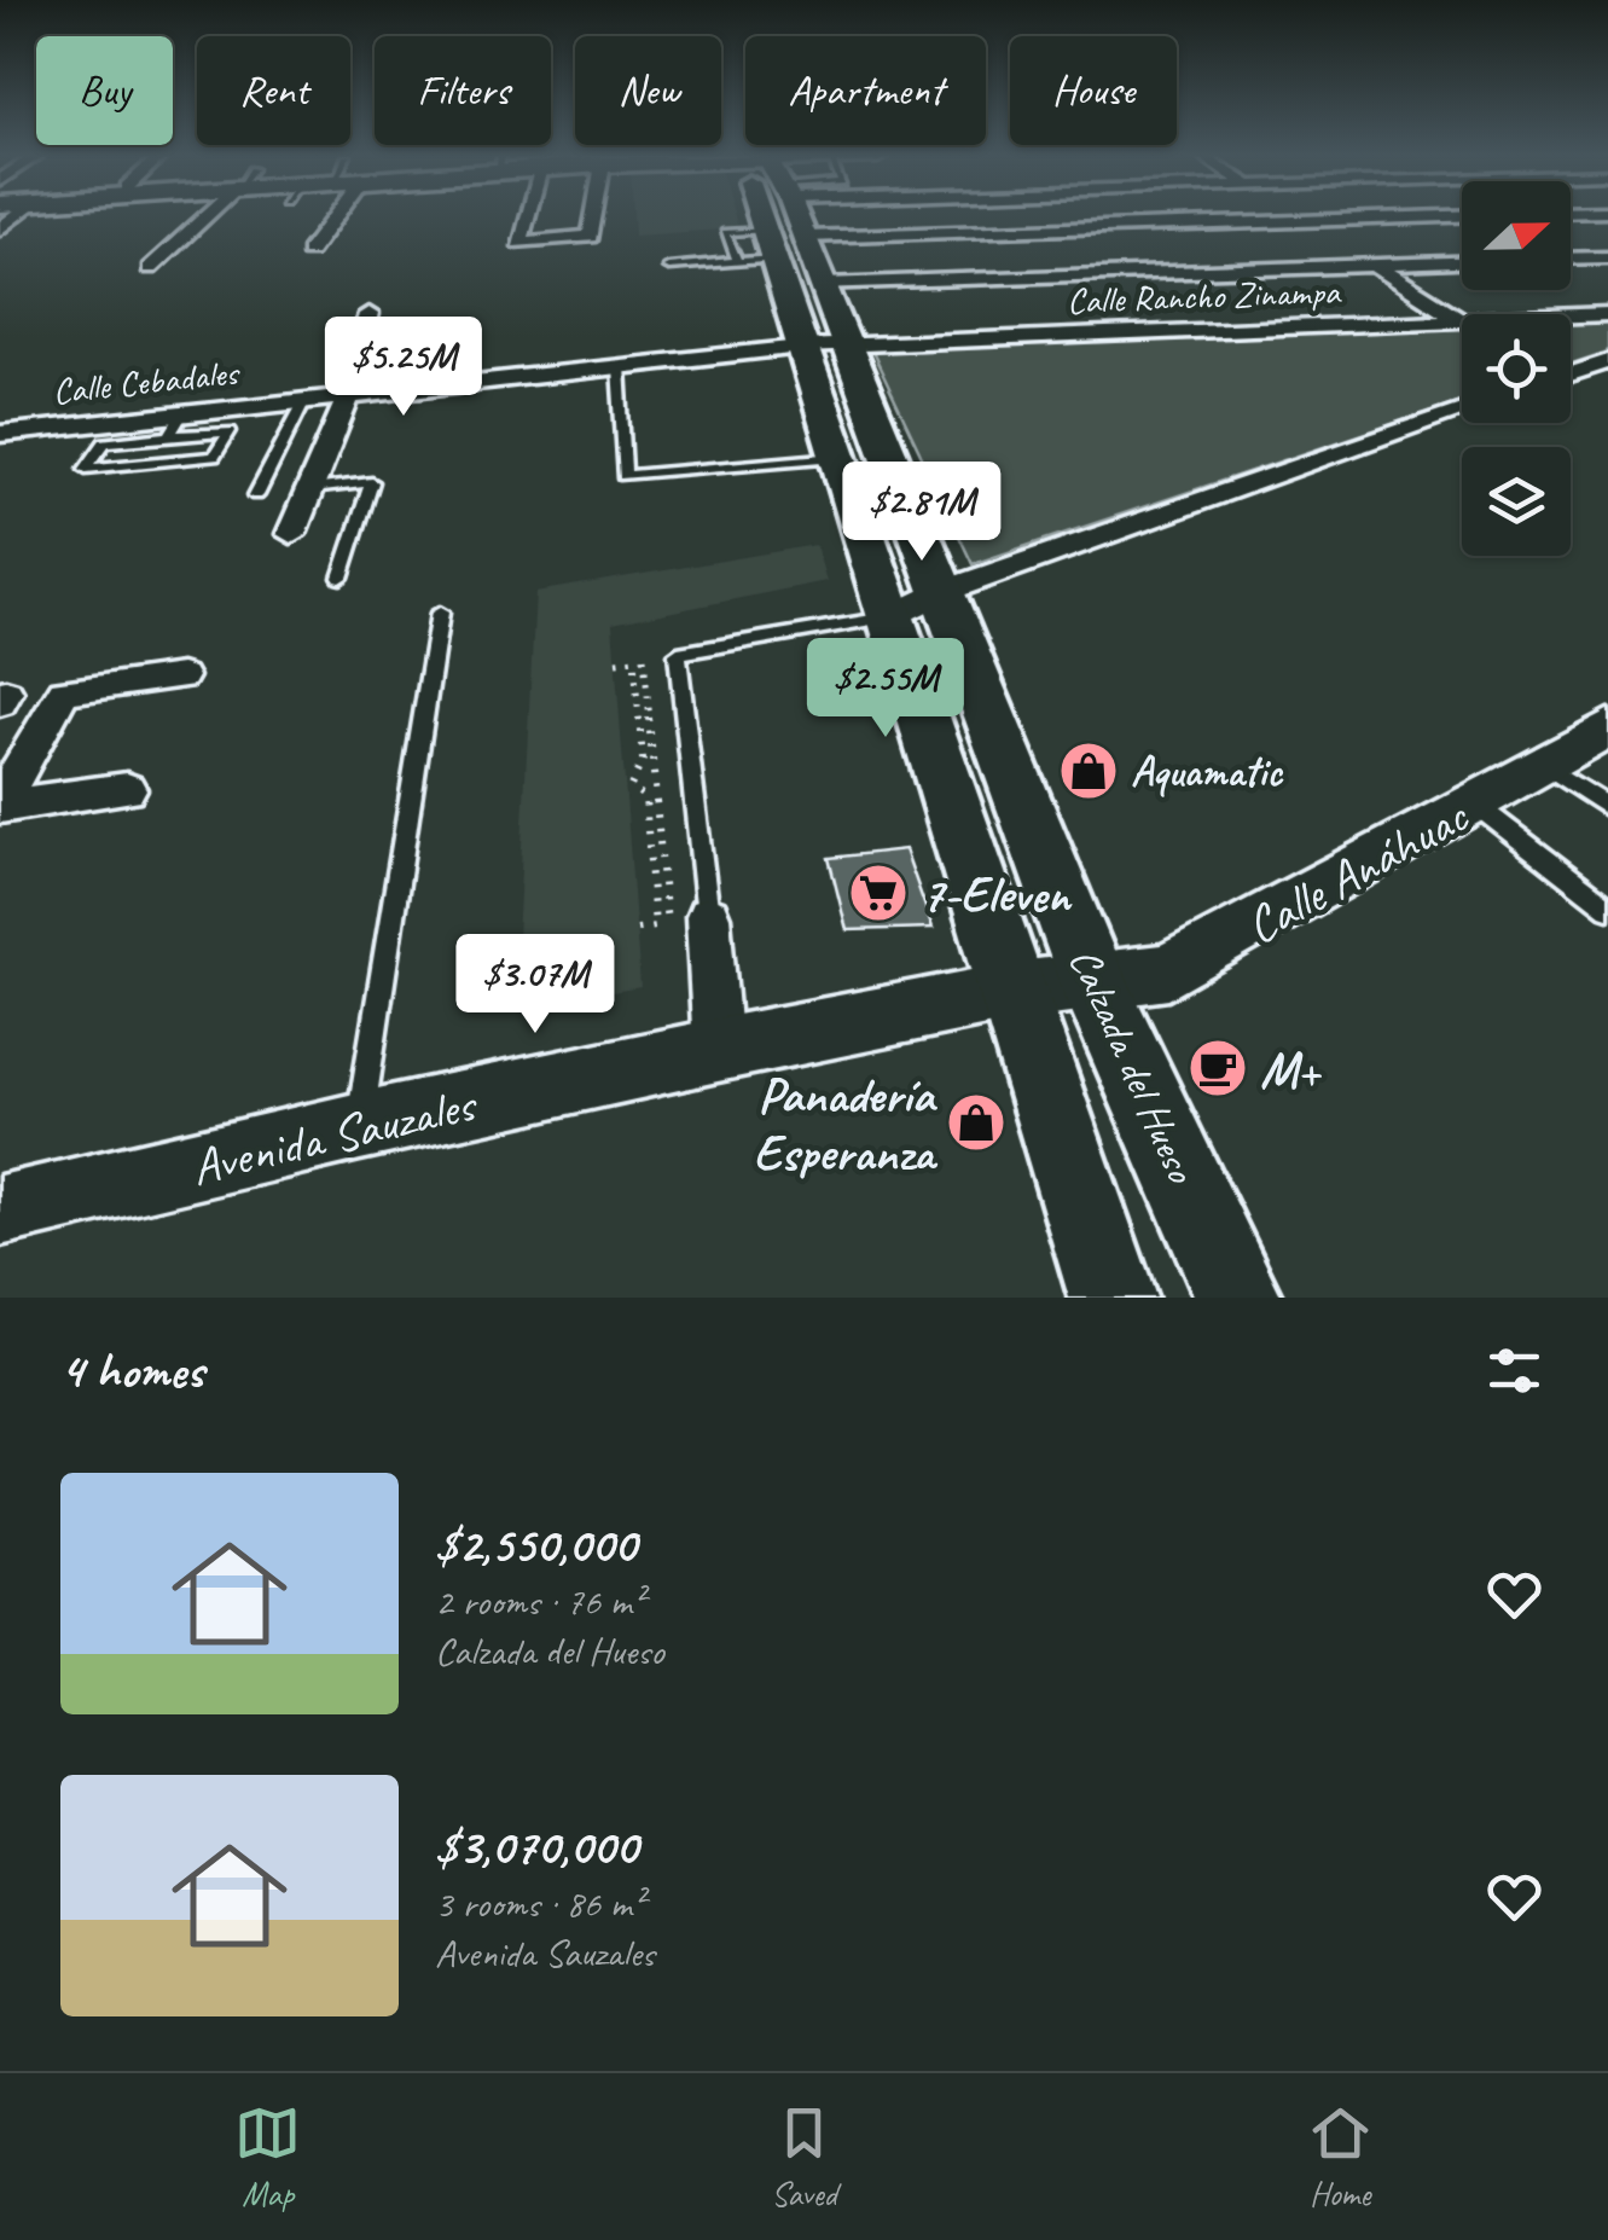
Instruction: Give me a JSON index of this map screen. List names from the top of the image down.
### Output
{
  "streets": {
    "main road": ["Calzada del Hueso"],
    "street": [
      "Calle Rancho Zinampa",
      "Calle Cebadales",
      "Calle Anáhuac",
      "Avenida Sauzales"
    ]
  },
  "crossings": [
    ["Calle Rancho Zinampa", "Calle Cebadales"],
    ["Calle Rancho Zinampa", "Calzada del Hueso"],
    ["Calle Cebadales", "Calzada del Hueso"],
    ["Calle Anáhuac", "Calzada del Hueso"],
    ["Calle Anáhuac", "Avenida Sauzales"],
    ["Calzada del Hueso", "Avenida Sauzales"]
  ],
  "places": {
    "shop": ["Aquamatic", "Panadería Esperanza"],
    "supermarket": ["7-Eleven"],
    "cafe": ["M+"]
  },
  "north": "right",
  "page": {
    "chip": [
      "Buy",
      "Rent",
      "Filters",
      "New",
      "Apartment",
      "House"
    ],
    "price": [
      "$5.25M",
      "$2.81M",
      "$2.55M",
      "$3.07M"
    ],
    "heading": "4 homes",
    "list": [
      {
        "name": "$2,550,000",
        "note": "2 rooms · 76 m² · Calzada del Hueso"
      },
      {
        "name": "$3,070,000",
        "note": "3 rooms · 86 m² · Avenida Sauzales"
      }
    ],
    "tabs": ["Map", "Saved", "Home"]
  }
}
